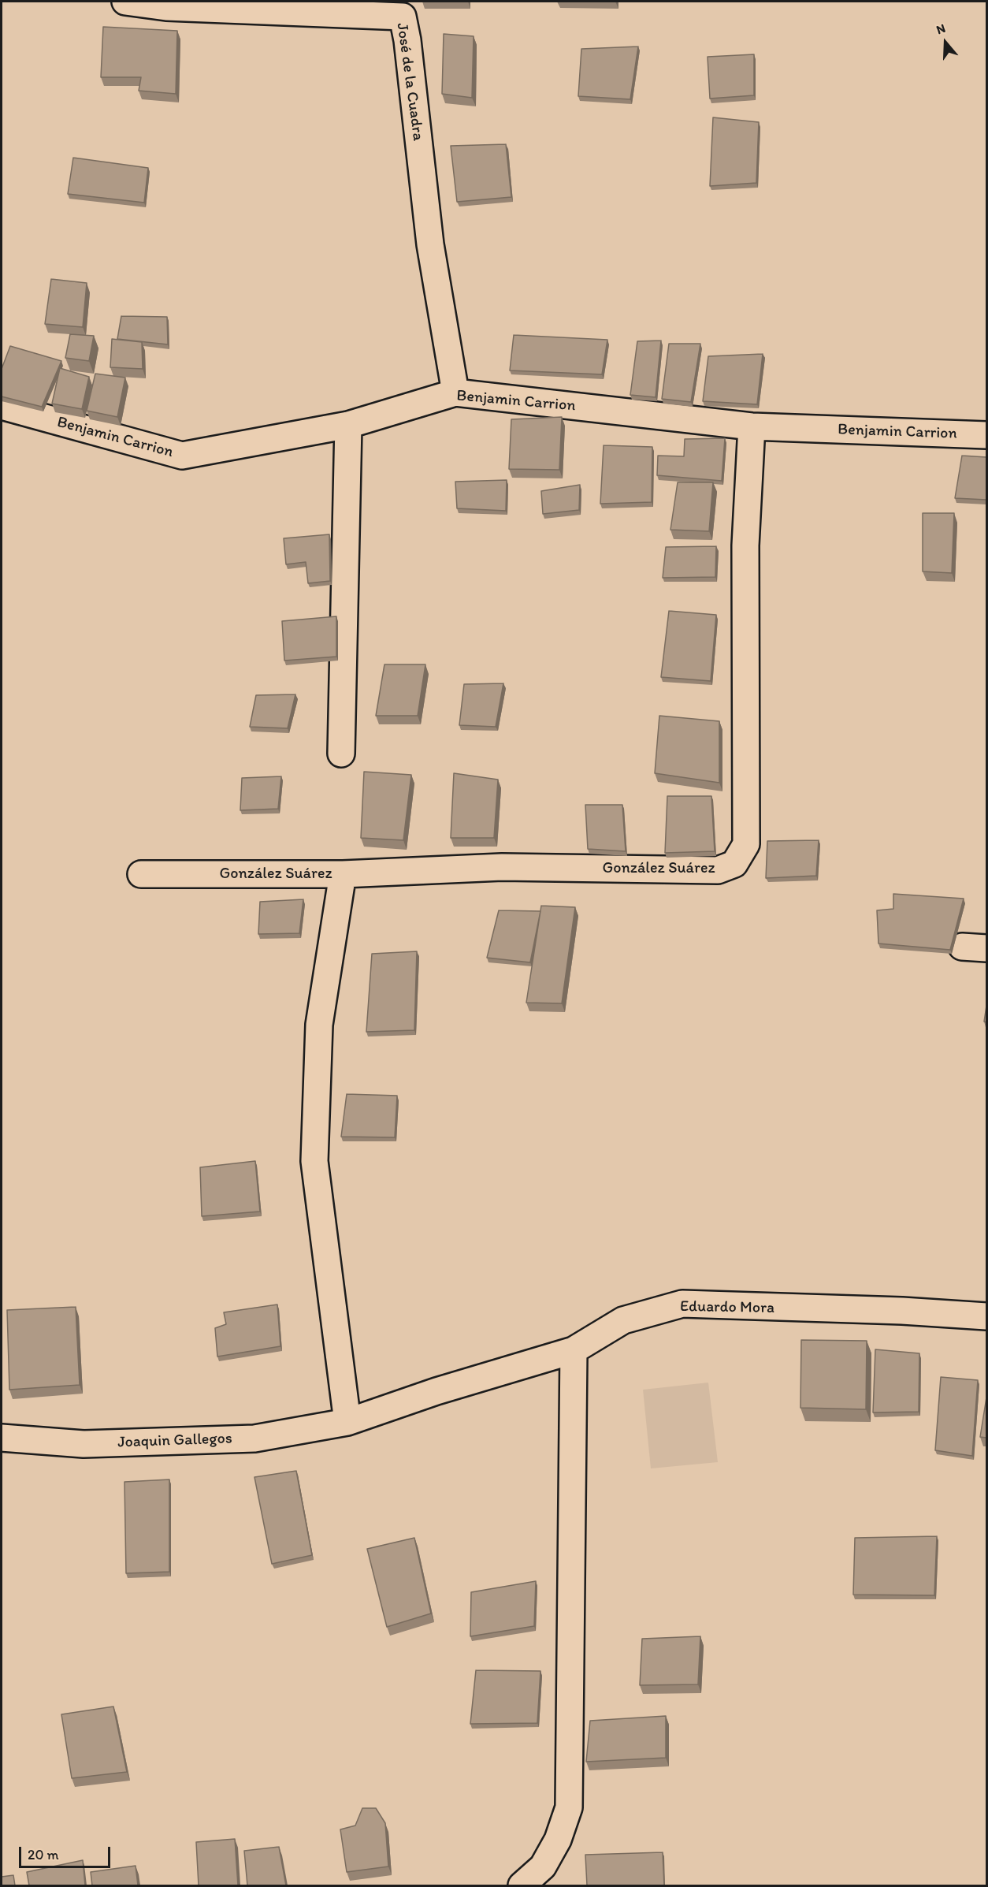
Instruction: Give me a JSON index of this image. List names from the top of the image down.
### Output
{
  "streets": {
    "street": [
      "José de la Cuadra",
      "Benjamin Carrion",
      "González Suárez",
      "Eduardo Mora",
      "Joaquin Gallegos"
    ]
  },
  "crossings": [
    ["José de la Cuadra", "Benjamin Carrion"],
    ["Benjamin Carrion", "González Suárez"],
    ["Eduardo Mora", "Joaquin Gallegos"]
  ],
  "scale_bar": "20 m",
  "north": "top"
}
